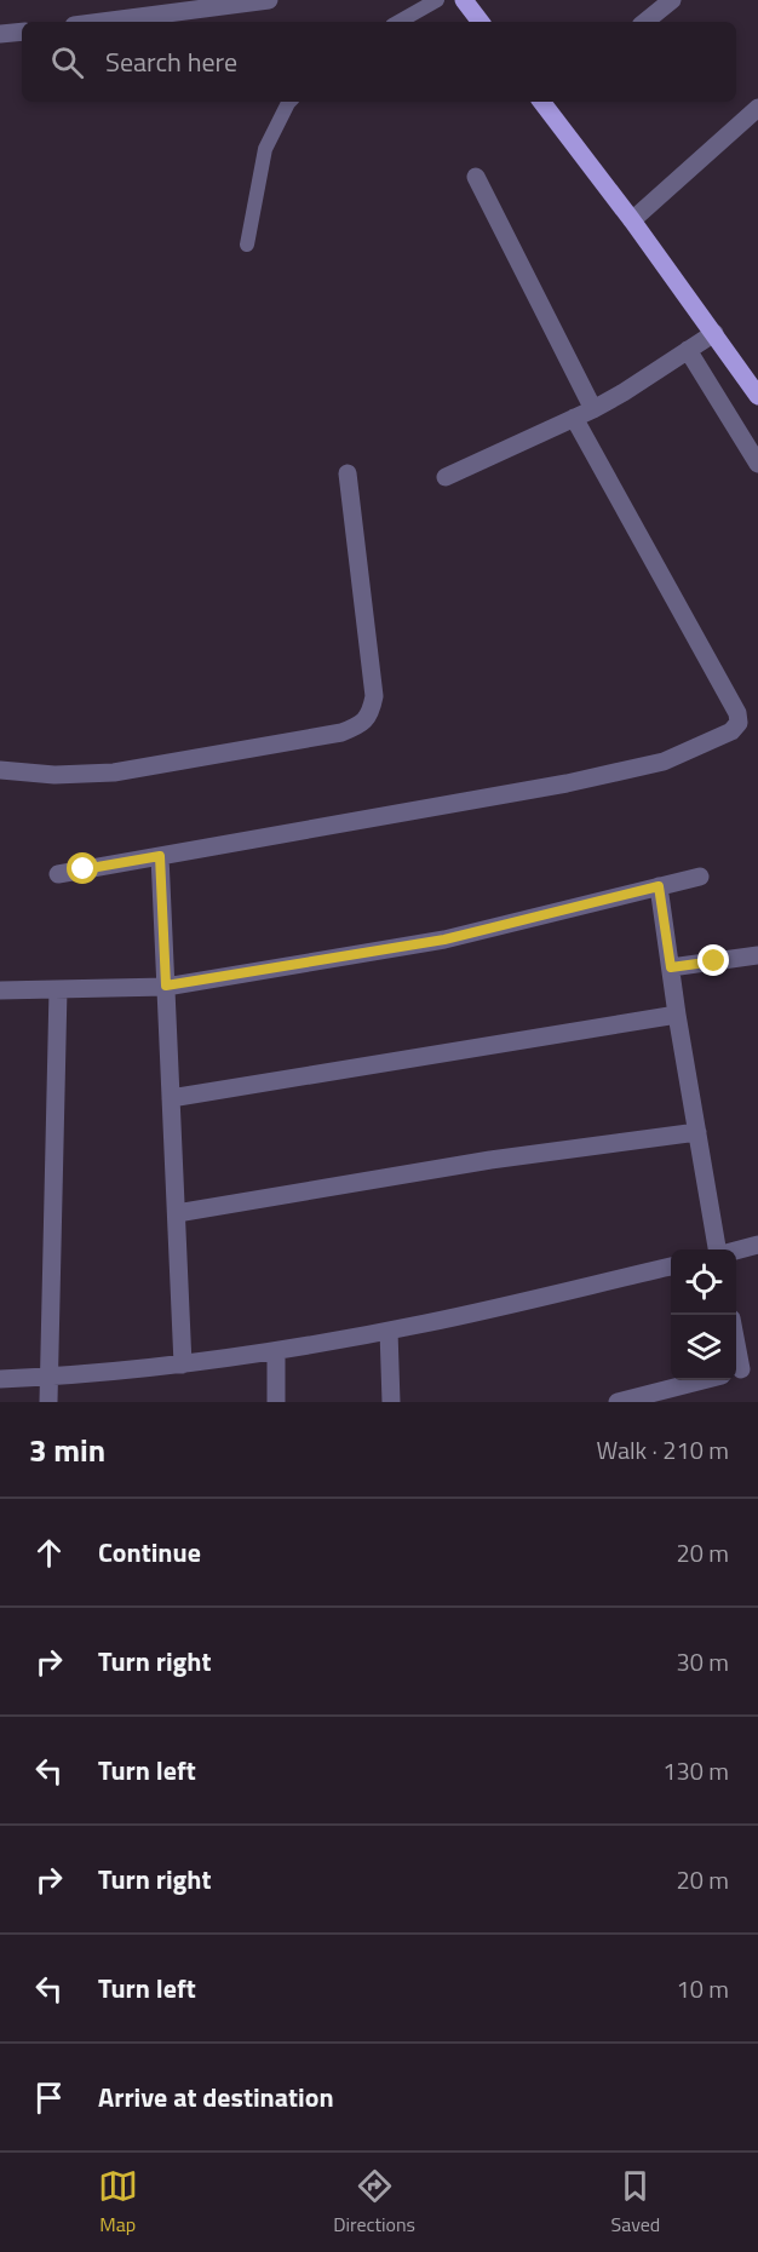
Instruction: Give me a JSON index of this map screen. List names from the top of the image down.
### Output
{
  "page": {
    "search": "Search here",
    "heading": ["3 min", "Walk · 210 m"],
    "list": [
      ["Continue", "20 m"],
      ["Turn right", "30 m"],
      ["Turn left", "130 m"],
      ["Turn right", "20 m"],
      ["Turn left", "10 m"],
      "Arrive at destination"
    ],
    "nav": ["Map", "Directions", "Saved"]
  }
}
